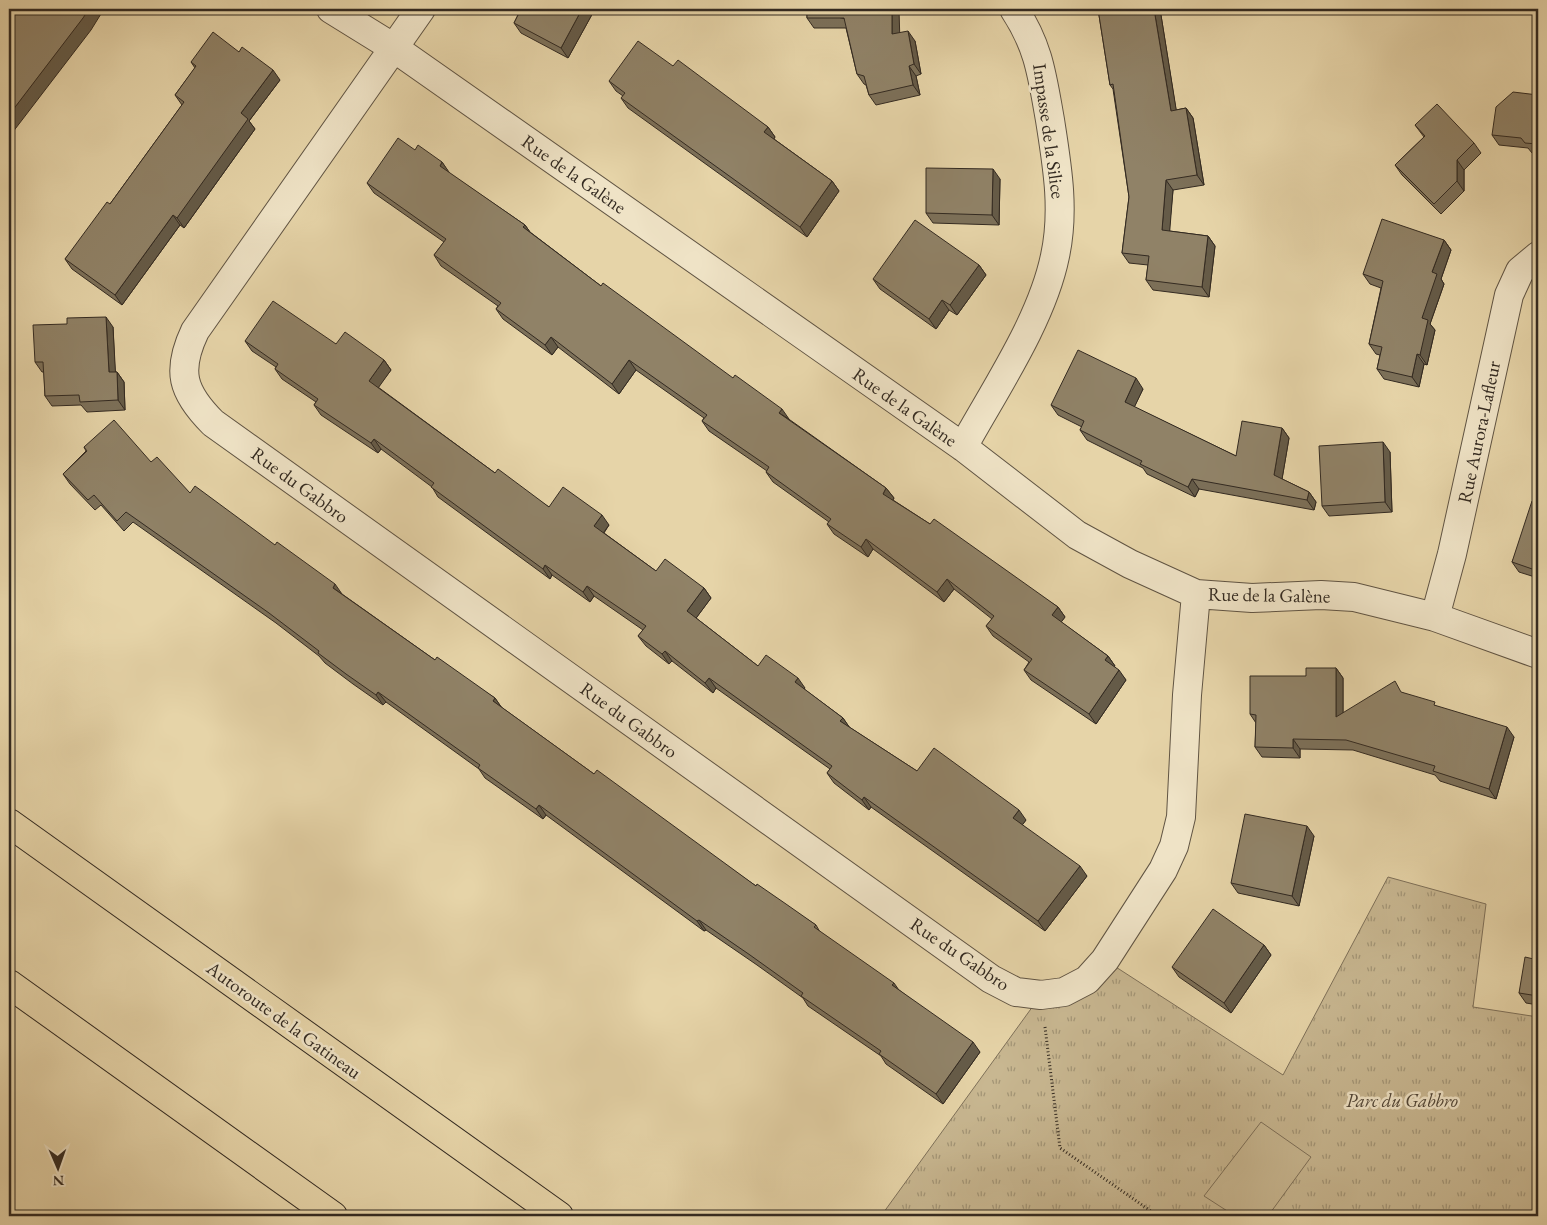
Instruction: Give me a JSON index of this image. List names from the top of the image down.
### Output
{
  "streets": {
    "highway": ["Autoroute de la Gatineau"],
    "street": [
      "Impasse de la Silice",
      "Rue de la Galène",
      "Rue Aurora-Lafleur",
      "Rue du Gabbro"
    ]
  },
  "crossings": [
    ["Impasse de la Silice", "Rue de la Galène"],
    ["Rue de la Galène", "Rue Aurora-Lafleur"],
    ["Rue de la Galène", "Rue du Gabbro"]
  ],
  "parks": ["Parc du Gabbro"],
  "north": "bottom"
}
